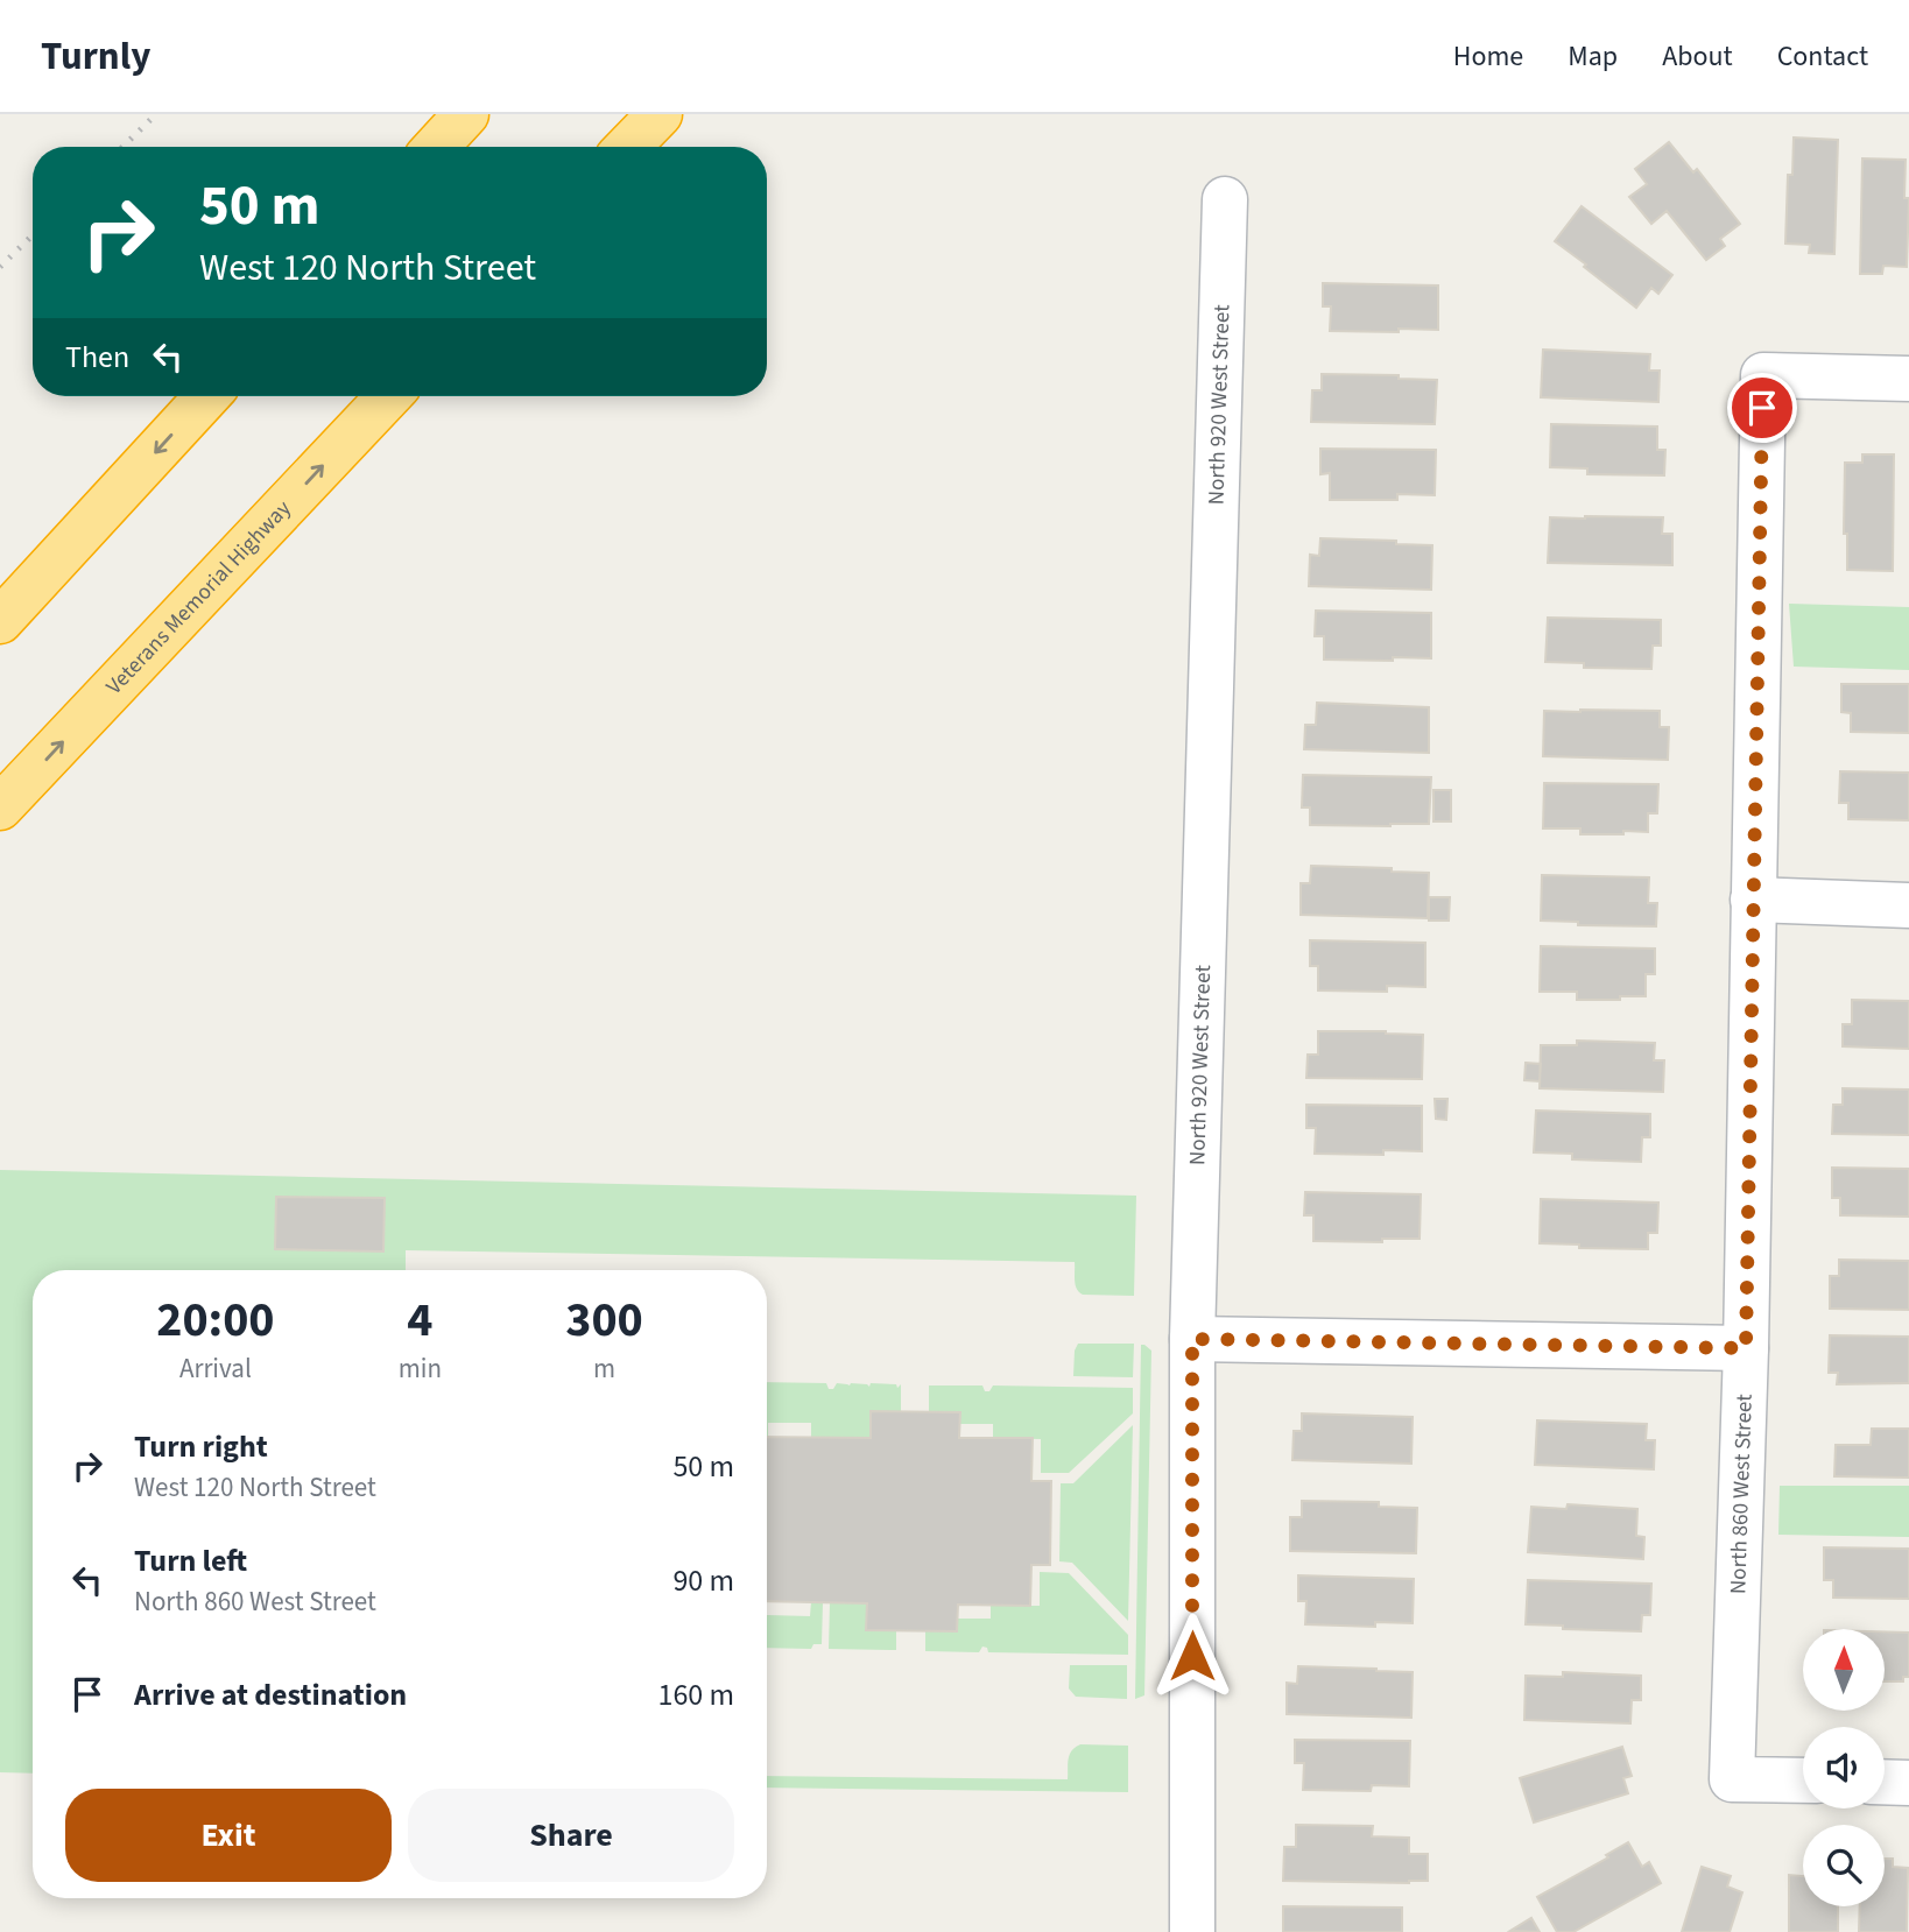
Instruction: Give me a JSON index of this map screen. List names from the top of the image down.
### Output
{
  "streets": {
    "highway": ["Veterans Memorial Highway"],
    "street": ["North 920 West Street", "North 860 West Street"]
  },
  "north": "top",
  "page": {
    "header": "Turnly",
    "nav": [
      "Home",
      "Map",
      "About",
      "Contact"
    ],
    "turn": ["50 m", "West 120 North Street"],
    "then": "Then",
    "eta": [
      "20:00",
      "Arrival",
      "4",
      "min",
      "300",
      "m"
    ],
    "list": [
      {
        "name": "Turn right",
        "note": "West 120 North Street",
        "value": "50 m"
      },
      {
        "name": "Turn left",
        "note": "North 860 West Street",
        "value": "90 m"
      },
      {
        "name": "Arrive at destination",
        "value": "160 m"
      }
    ],
    "buttons": ["Exit", "Share"]
  }
}
